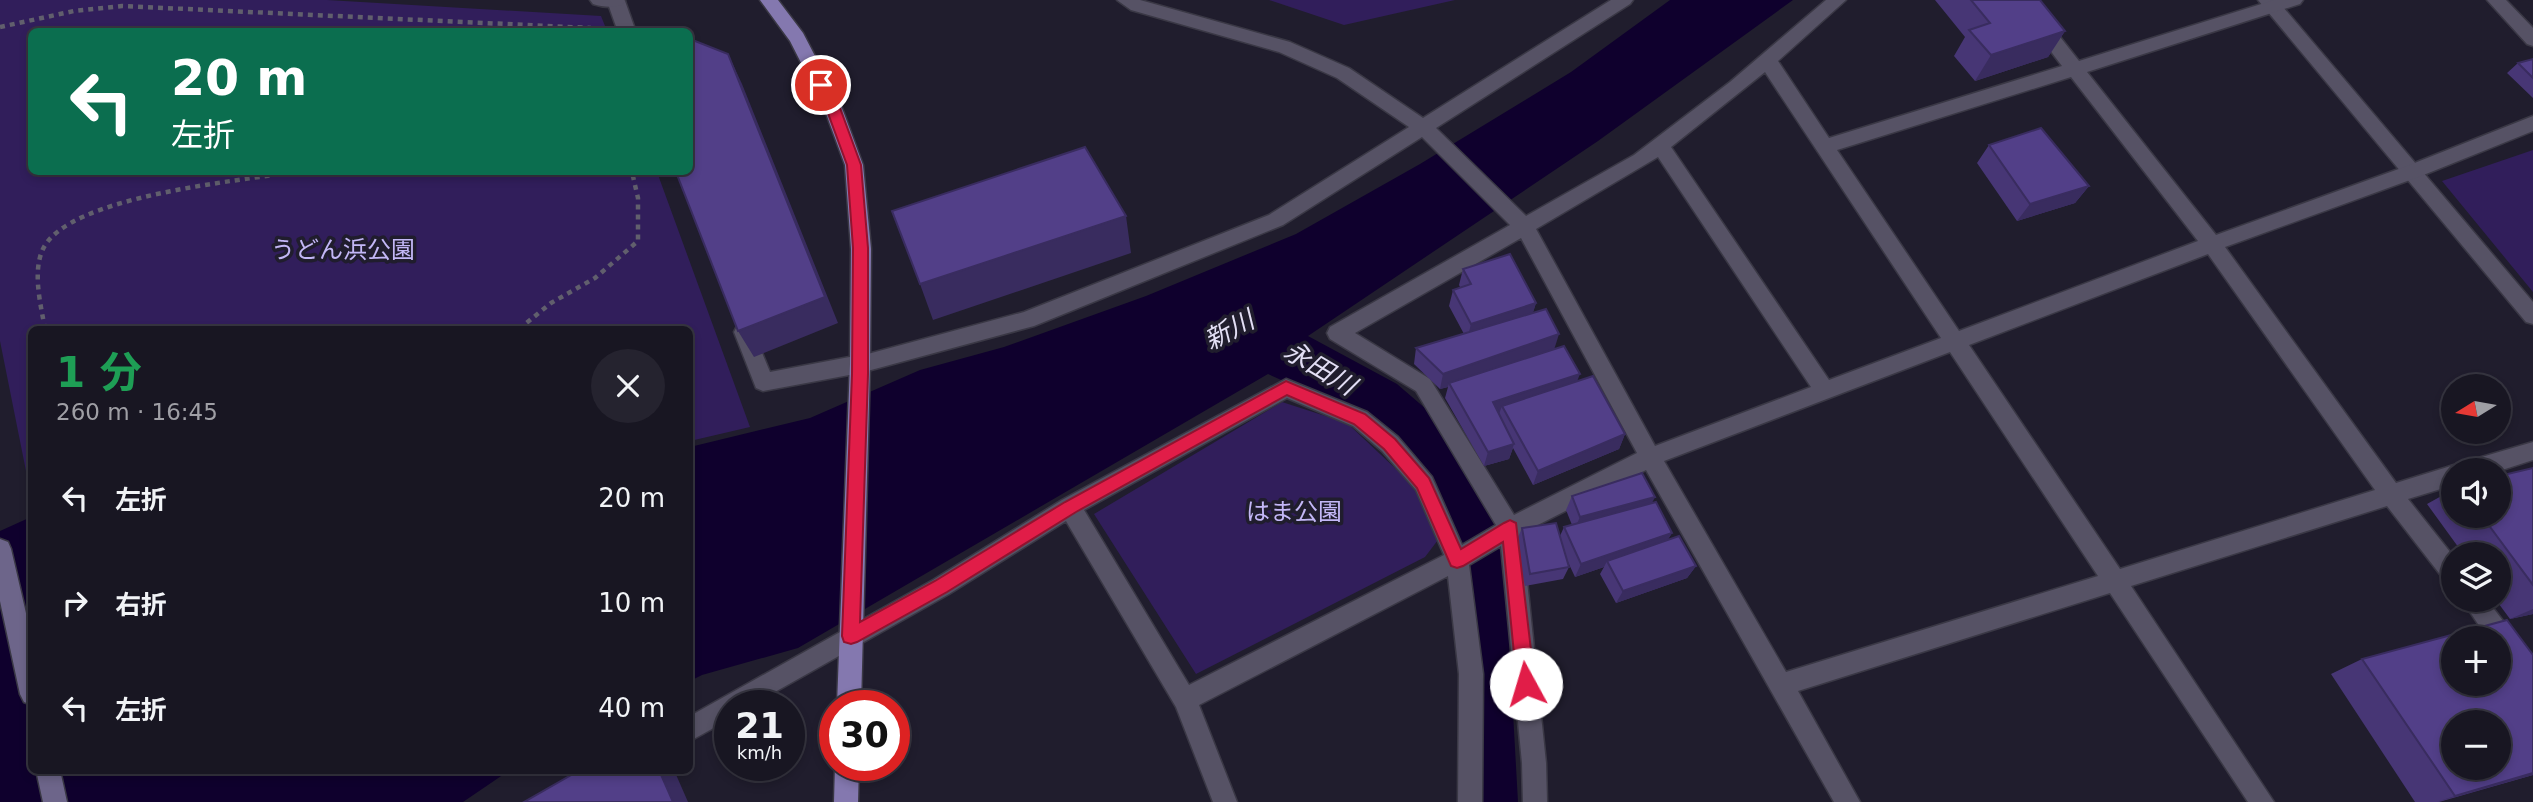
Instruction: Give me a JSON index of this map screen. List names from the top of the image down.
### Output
{
  "water": ["新川", "永田川"],
  "parks": ["うどん浜公園", "はま公園"],
  "north": "left",
  "page": {
    "turn": ["20 m", "左折"],
    "heading": ["1 分", "260 m · 16:45"],
    "map_buttons": ["+", "−"],
    "list": [
      {
        "name": "左折",
        "value": "20 m"
      },
      {
        "name": "右折",
        "value": "10 m"
      },
      {
        "name": "左折",
        "value": "40 m"
      }
    ],
    "speed": "21 km/h",
    "limit": "30"
  }
}
